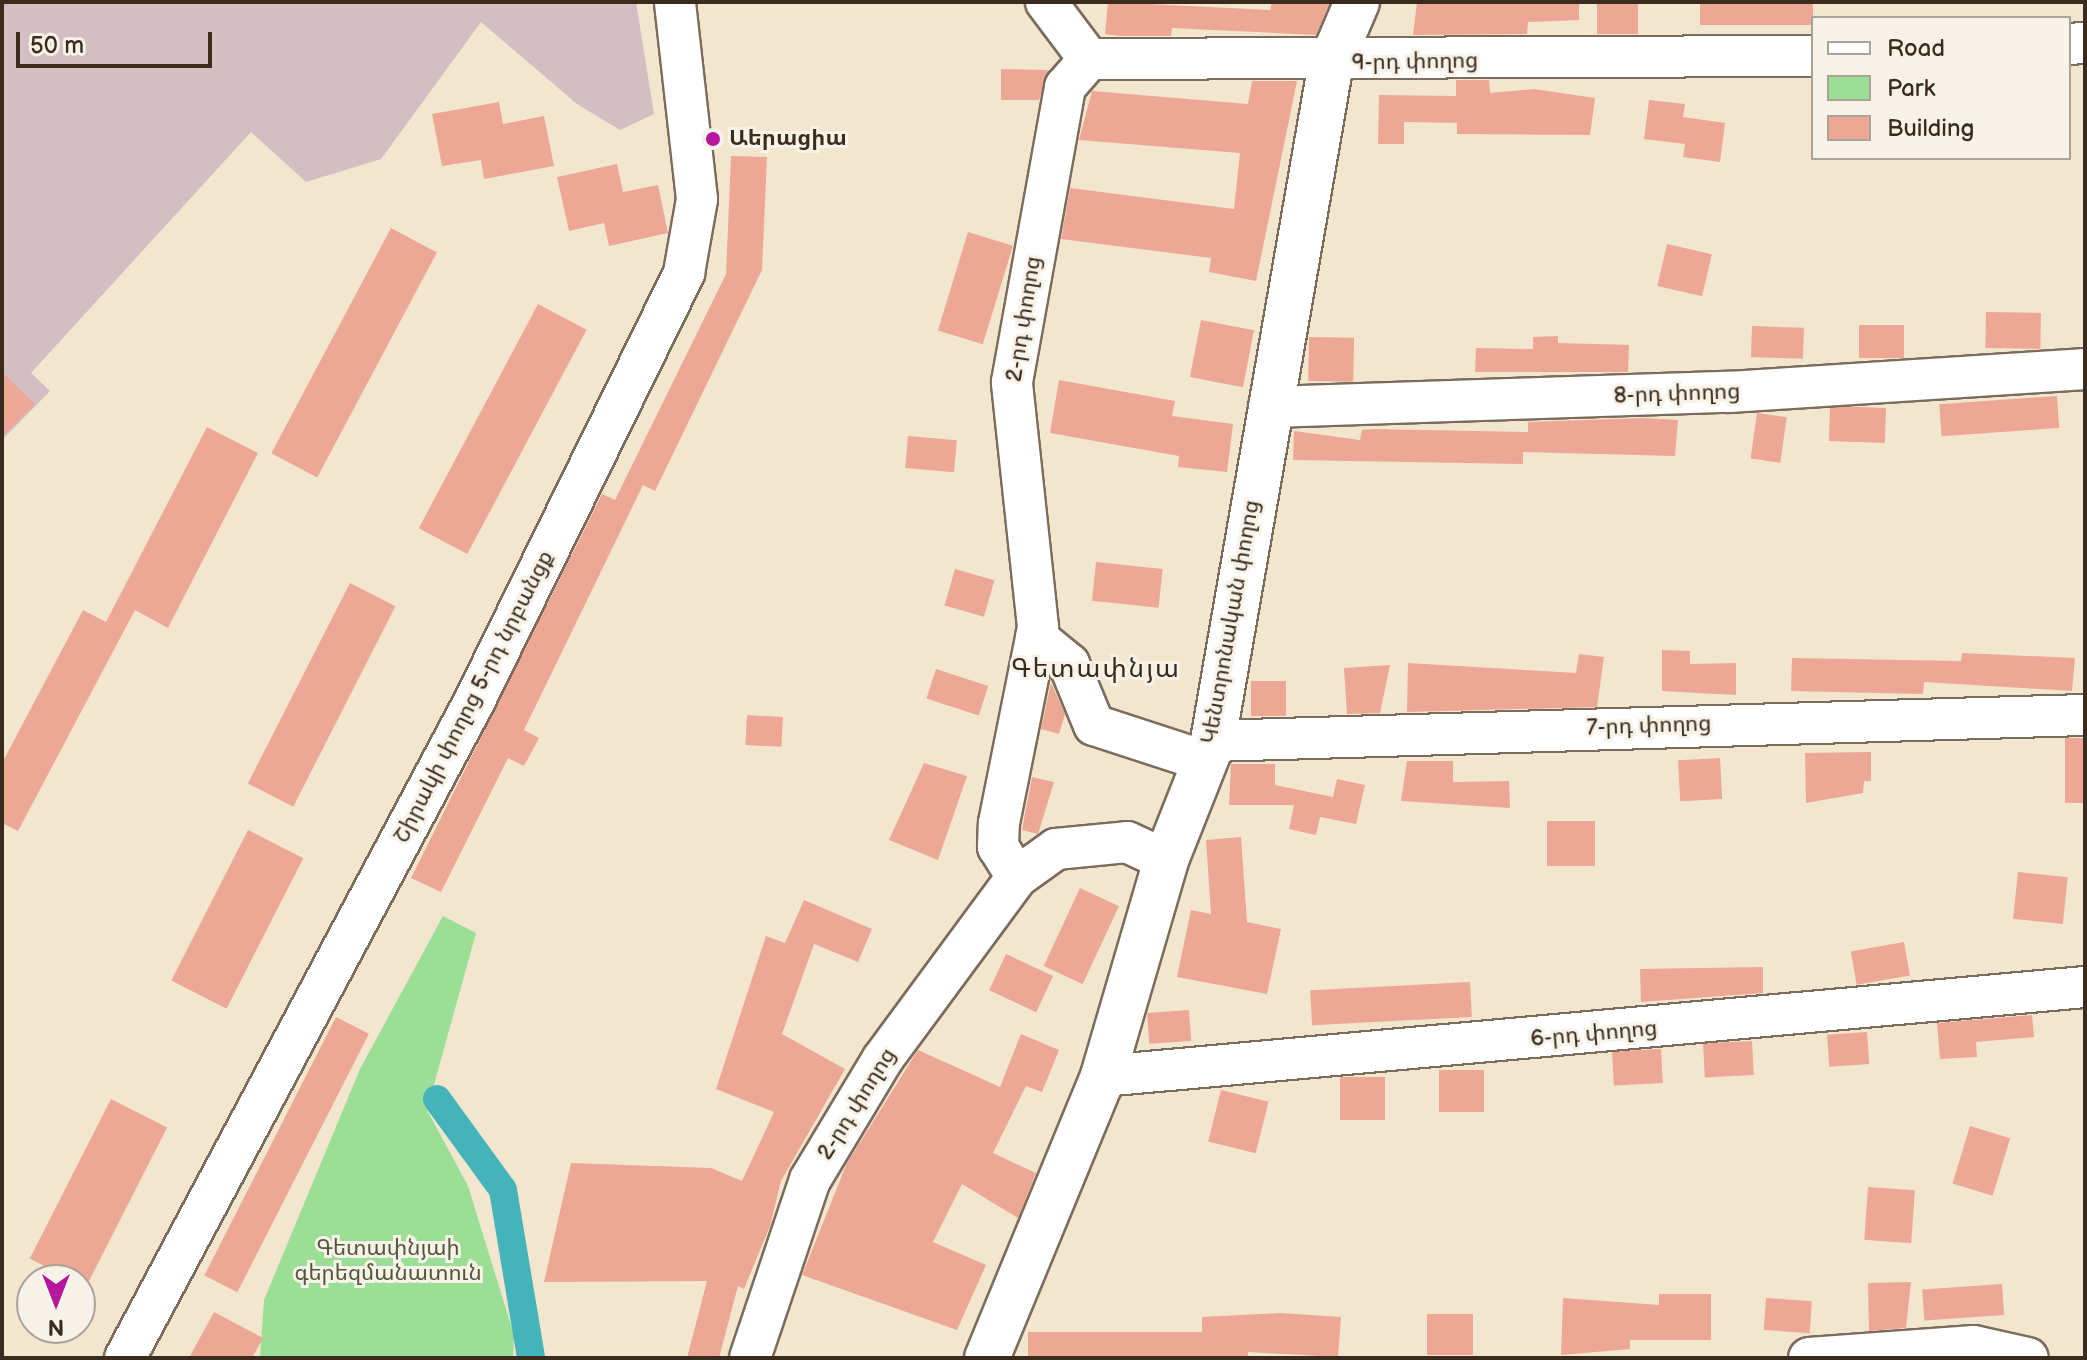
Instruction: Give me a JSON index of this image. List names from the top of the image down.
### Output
{
  "streets": {
    "main road": ["Կենտրոնական փողոց"],
    "street": [
      "9-րդ փողոց",
      "2-րդ փողոց",
      "8-րդ փողոց",
      "Շիրակի փողոց 5-րդ նրբանցք",
      "7-րդ փողոց",
      "6-րդ փողոց"
    ]
  },
  "crossings": [
    ["9-րդ փողոց", "2-րդ փողոց"],
    ["9-րդ փողոց", "Կենտրոնական փողոց"],
    ["2-րդ փողոց", "Կենտրոնական փողոց"],
    ["8-րդ փողոց", "Կենտրոնական փողոց"],
    ["Կենտրոնական փողոց", "7-րդ փողոց"],
    ["Կենտրոնական փողոց", "6-րդ փողոց"]
  ],
  "districts": ["Գետափնյա"],
  "parks": ["Գետափնյաի գերեզմանատուն"],
  "places": ["Աերացիա"],
  "legend": ["Road", "Park", "Building"],
  "scale_bar": "50 m",
  "north": "bottom"
}
